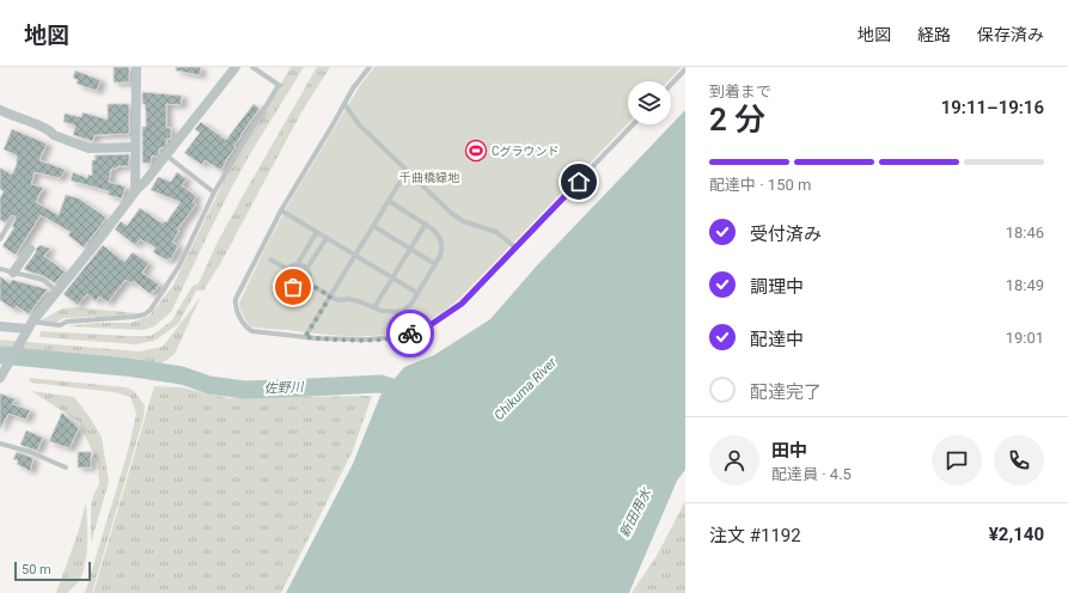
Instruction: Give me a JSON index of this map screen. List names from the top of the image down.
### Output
{
  "water": ["佐野川", "Chikuma River", "新田用水"],
  "parks": ["千曲橋緑地"],
  "places": {
    "sports": ["Cグラウンド"]
  },
  "scale_bar": "50 m",
  "page": {
    "header": "地図",
    "nav": ["地図", "経路", "保存済み"],
    "heading": ["2 分", "到着まで", "19:11–19:16"],
    "panel": [
      "田中",
      "配達員 · 4.5",
      "注文 #1192",
      "¥2,140"
    ],
    "bar": "配達中 · 150 m",
    "list": [
      ["受付済み", "18:46"],
      ["調理中", "18:49"],
      ["配達中", "19:01"],
      "配達完了"
    ],
    "scale": "50 m"
  }
}
